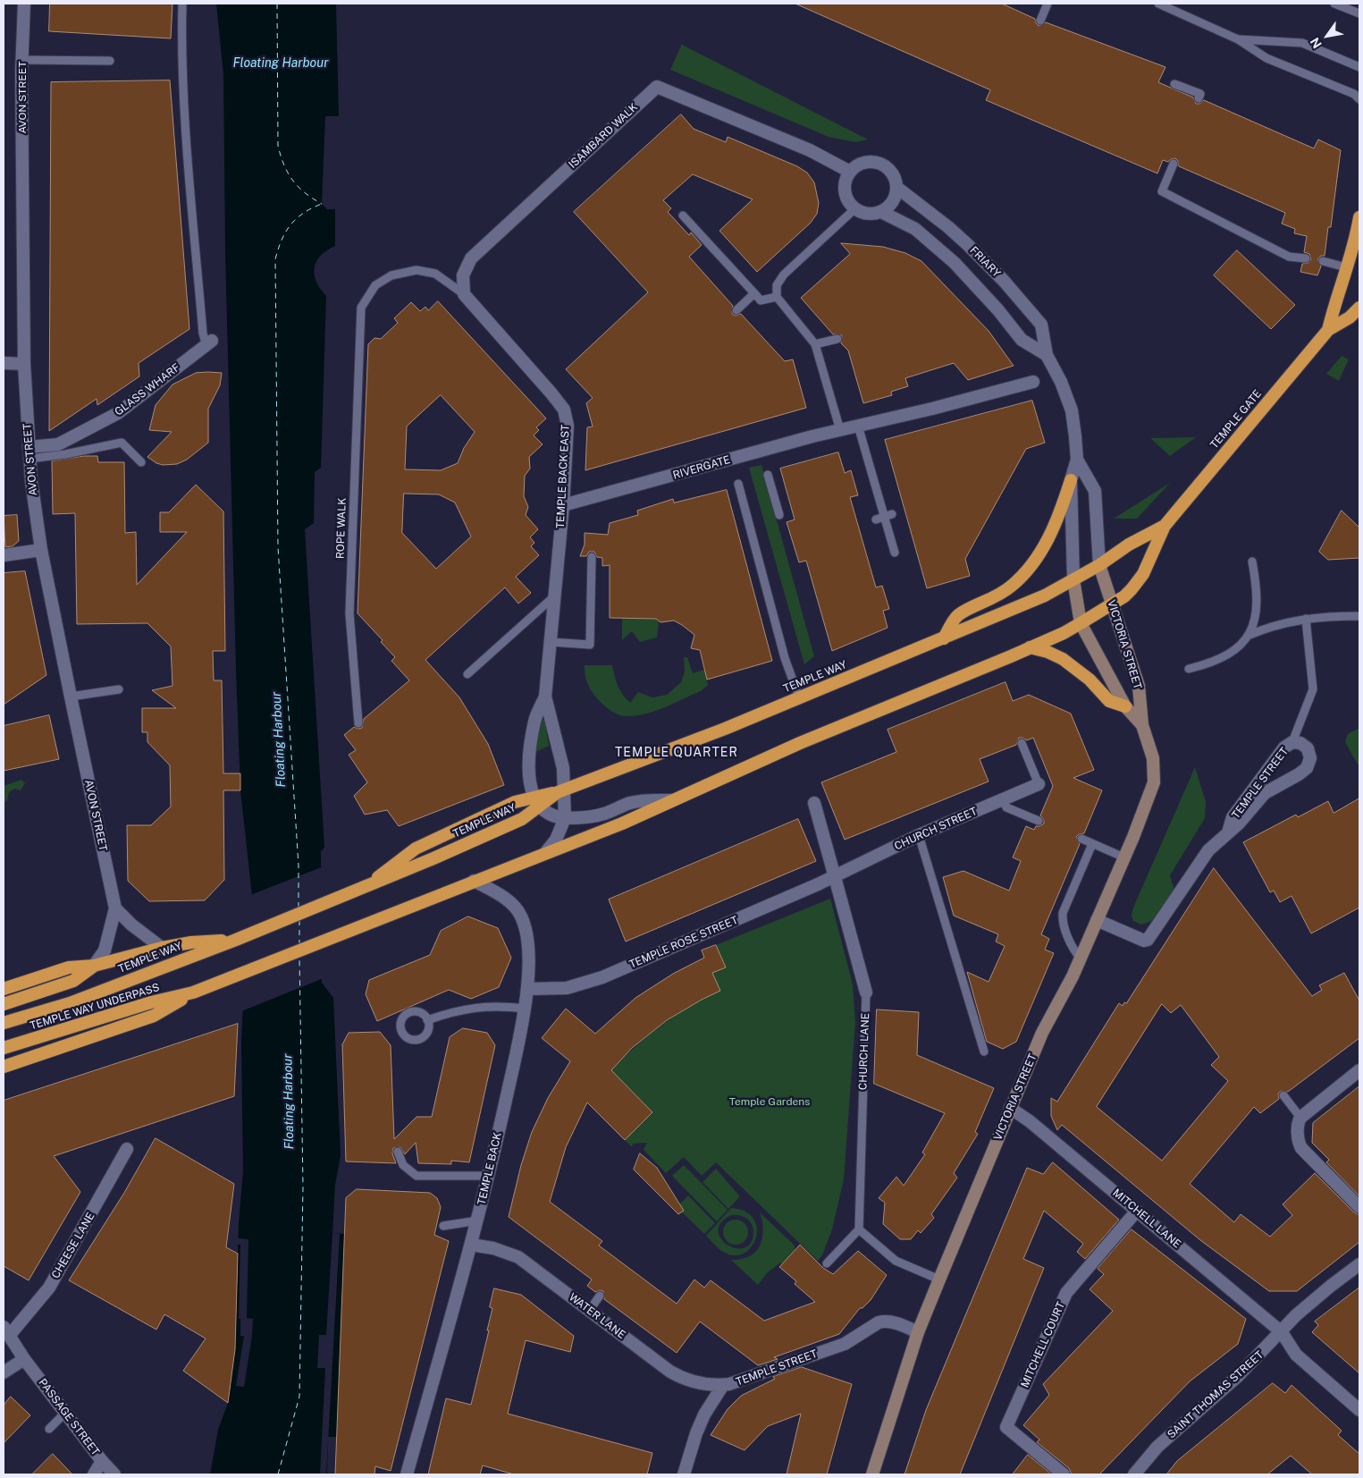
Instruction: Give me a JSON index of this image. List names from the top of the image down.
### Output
{
  "streets": {
    "highway": ["TEMPLE GATE", "TEMPLE WAY", "TEMPLE WAY UNDERPASS"],
    "main road": ["VICTORIA STREET"],
    "street": [
      "AVON STREET",
      "ISAMBARD WALK",
      "FRIARY",
      "GLASS WHARF",
      "RIVERGATE",
      "TEMPLE BACK EAST",
      "TEMPLE STREET",
      "CHURCH STREET",
      "TEMPLE ROSE STREET",
      "CHURCH LANE",
      "TEMPLE BACK",
      "MITCHELL LANE",
      "CHEESE LANE",
      "WATER LANE",
      "MITCHELL COURT",
      "SAINT THOMAS STREET",
      "PASSAGE STREET"
    ],
    "lane": ["ROPE WALK"]
  },
  "crossings": [
    ["AVON STREET", "GLASS WHARF"],
    ["ISAMBARD WALK", "FRIARY"],
    ["ISAMBARD WALK", "TEMPLE BACK EAST"],
    ["ISAMBARD WALK", "ROPE WALK"],
    ["FRIARY", "TEMPLE GATE"],
    ["FRIARY", "VICTORIA STREET"],
    ["FRIARY", "TEMPLE WAY"],
    ["TEMPLE GATE", "VICTORIA STREET"],
    ["TEMPLE GATE", "TEMPLE WAY"],
    ["RIVERGATE", "TEMPLE BACK EAST"],
    ["TEMPLE BACK EAST", "ROPE WALK"],
    ["TEMPLE BACK EAST", "TEMPLE WAY"],
    ["VICTORIA STREET", "TEMPLE WAY"],
    ["VICTORIA STREET", "TEMPLE STREET"],
    ["VICTORIA STREET", "MITCHELL LANE"],
    ["TEMPLE WAY", "TEMPLE WAY UNDERPASS"],
    ["TEMPLE STREET", "WATER LANE"],
    ["CHURCH STREET", "TEMPLE ROSE STREET"],
    ["CHURCH STREET", "CHURCH LANE"],
    ["TEMPLE ROSE STREET", "CHURCH LANE"],
    ["TEMPLE ROSE STREET", "TEMPLE BACK"],
    ["TEMPLE BACK", "WATER LANE"],
    ["MITCHELL LANE", "MITCHELL COURT"],
    ["MITCHELL LANE", "SAINT THOMAS STREET"],
    ["CHEESE LANE", "PASSAGE STREET"]
  ],
  "districts": ["TEMPLE QUARTER"],
  "water": ["Floating Harbour"],
  "parks": ["Temple Gardens"],
  "north": "bottom left"
}
